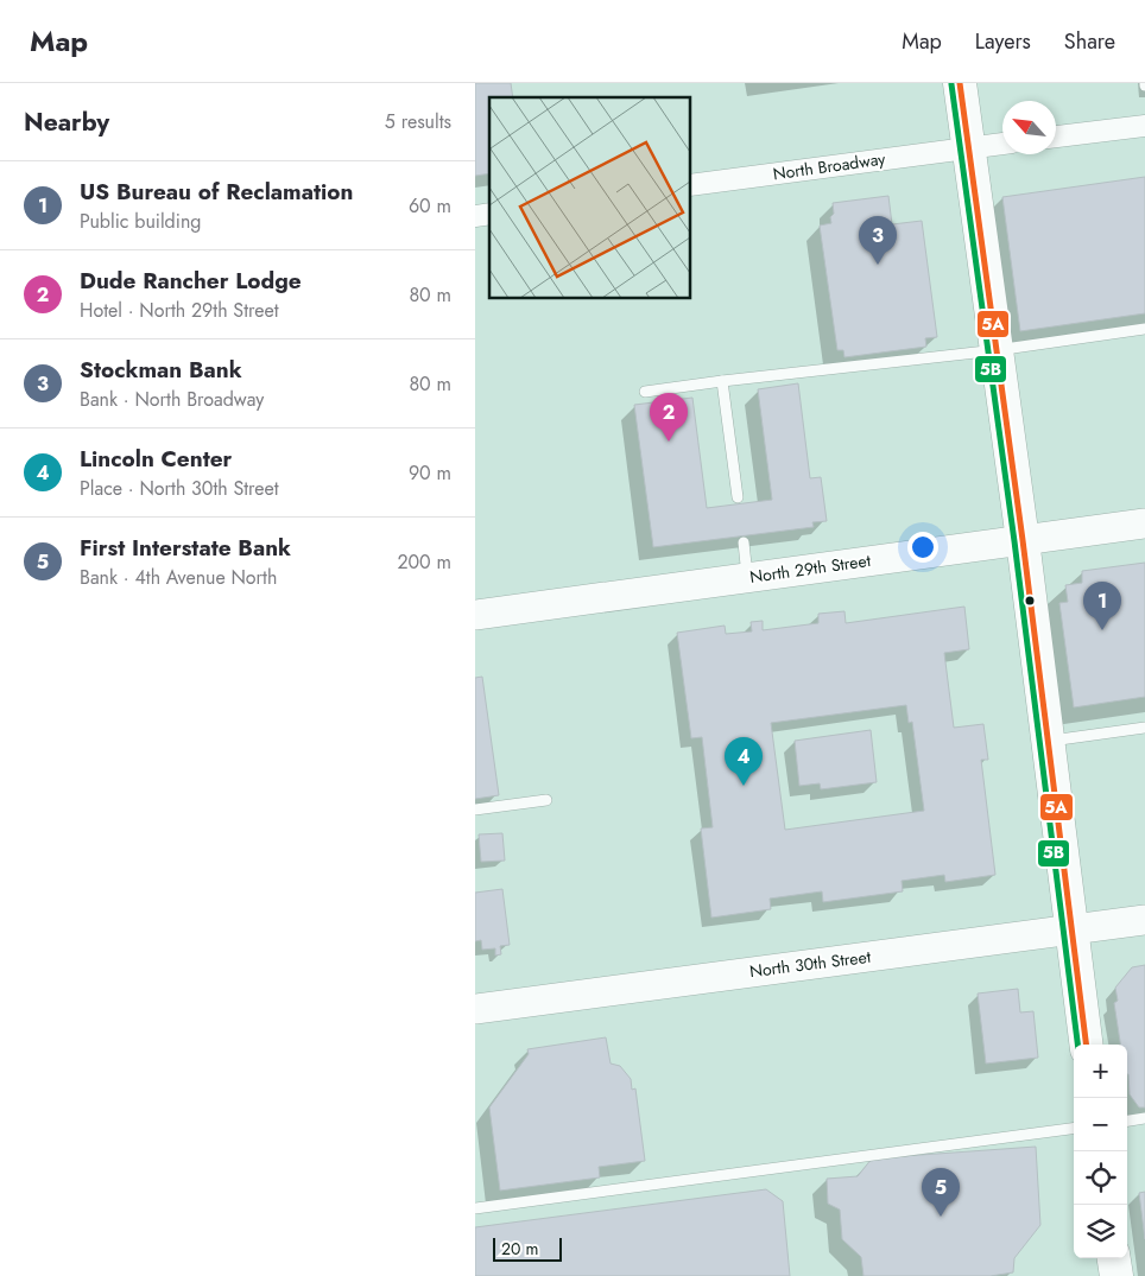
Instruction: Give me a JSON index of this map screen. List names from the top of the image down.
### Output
{
  "streets": {
    "street": ["North Broadway", "North 29th Street", "North 30th Street"]
  },
  "lines": ["transit line 5A", "transit line 5B"],
  "scale_bar": "20 m",
  "north": "top left",
  "page": {
    "header": "Map",
    "nav": ["Map", "Layers", "Share"],
    "heading": ["Nearby", "5 results"],
    "list": [
      {
        "mark": "1",
        "name": "US Bureau of Reclamation",
        "note": "Public building",
        "value": "60 m"
      },
      {
        "mark": "2",
        "name": "Dude Rancher Lodge",
        "note": "Hotel · North 29th Street",
        "value": "80 m"
      },
      {
        "mark": "3",
        "name": "Stockman Bank",
        "note": "Bank · North Broadway",
        "value": "80 m"
      },
      {
        "mark": "4",
        "name": "Lincoln Center",
        "note": "Place · North 30th Street",
        "value": "90 m"
      },
      {
        "mark": "5",
        "name": "First Interstate Bank",
        "note": "Bank · 4th Avenue North",
        "value": "200 m"
      }
    ],
    "pins": [
      "3",
      "2",
      "1",
      "4",
      "5"
    ],
    "map_buttons": ["+", "−"],
    "scale": "20 m"
  }
}
